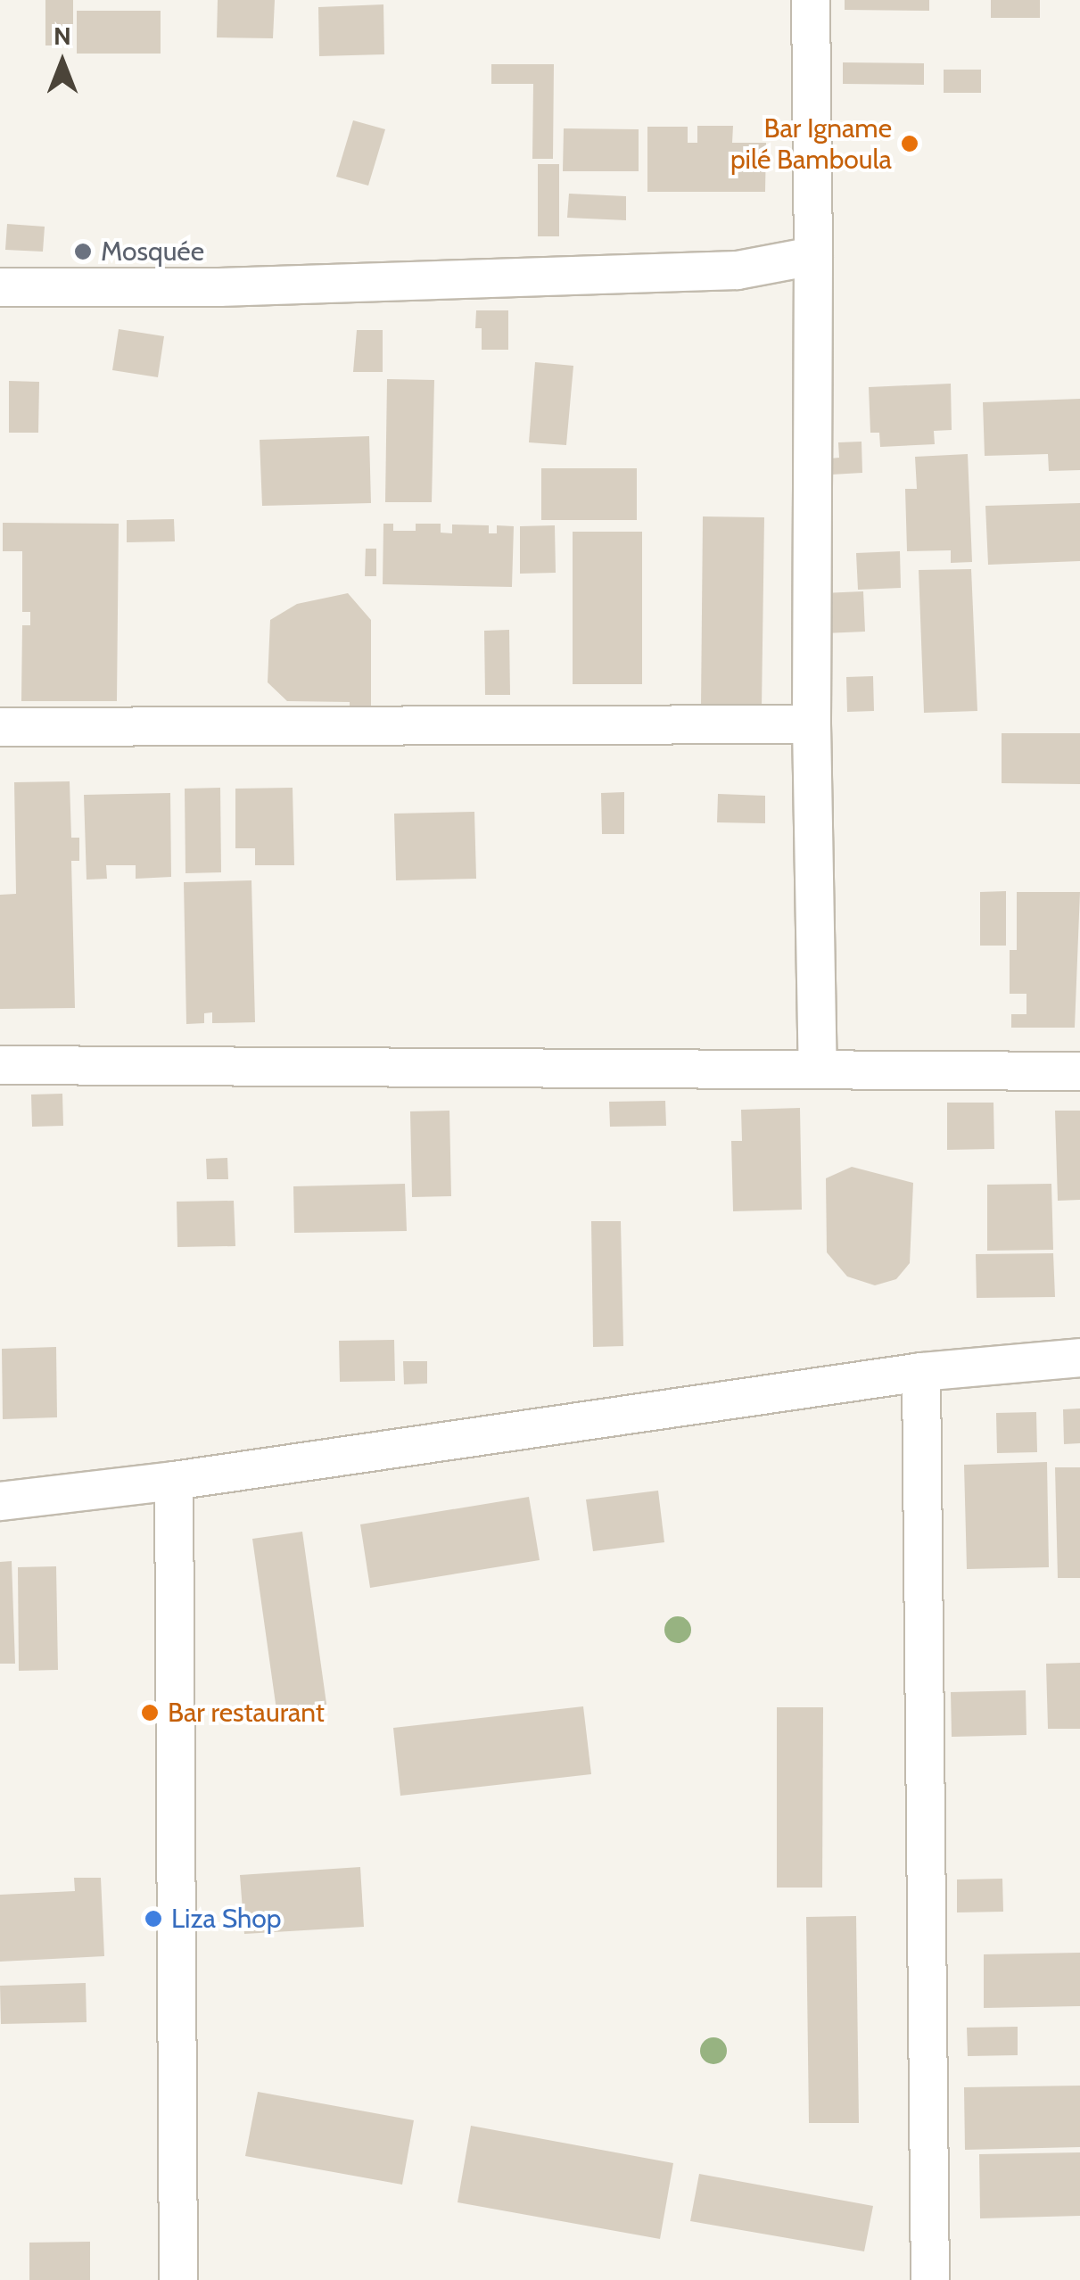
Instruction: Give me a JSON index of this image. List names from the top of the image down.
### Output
{
  "places": [
    "Bar Igname pilé Bamboula",
    "Mosquée",
    "Bar restaurant",
    "Liza Shop"
  ],
  "north": "top"
}
